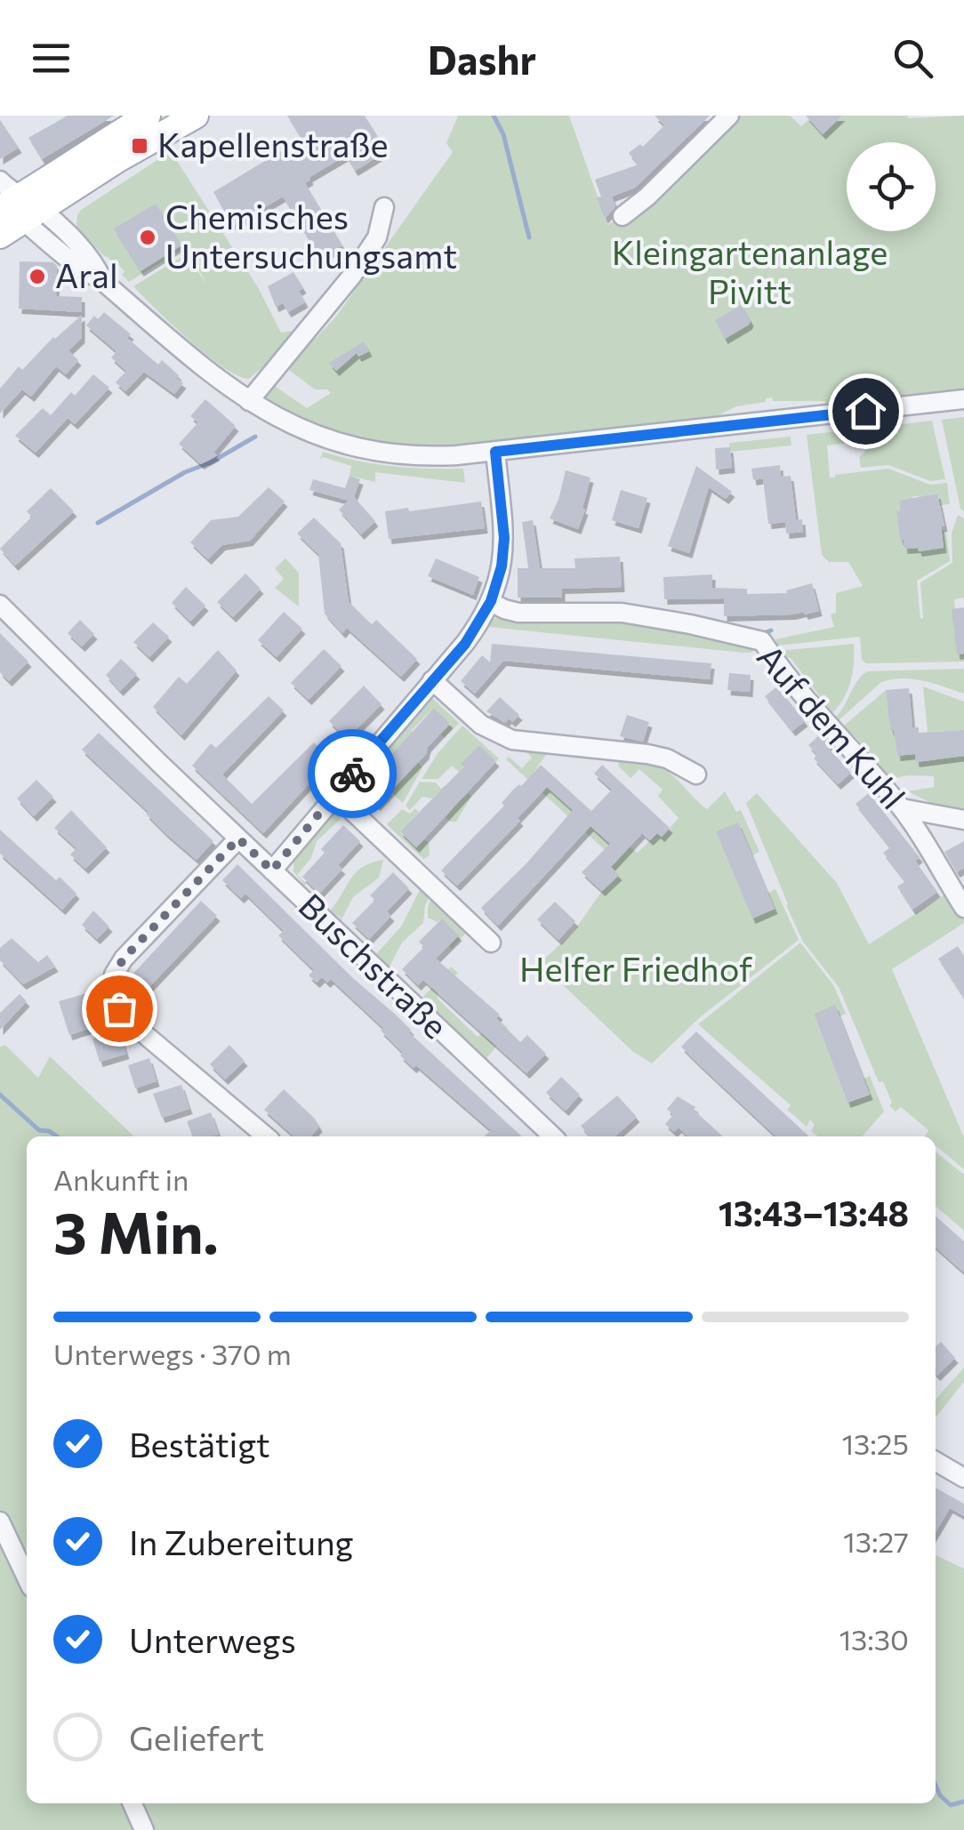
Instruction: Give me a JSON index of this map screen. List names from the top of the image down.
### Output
{
  "streets": {
    "street": ["Auf dem Kuhl", "Buschstraße"]
  },
  "parks": ["Kleingartenanlage Pivitt", "Helfer Friedhof"],
  "places": {
    "transit": ["Kapellenstraße"],
    "other": ["Chemisches Untersuchungsamt", "Aral"]
  },
  "page": {
    "header": "Dashr",
    "heading": ["3 Min.", "Ankunft in", "13:43–13:48"],
    "bar": "Unterwegs · 370 m",
    "list": [
      ["Bestätigt", "13:25"],
      ["In Zubereitung", "13:27"],
      ["Unterwegs", "13:30"],
      "Geliefert"
    ]
  }
}
